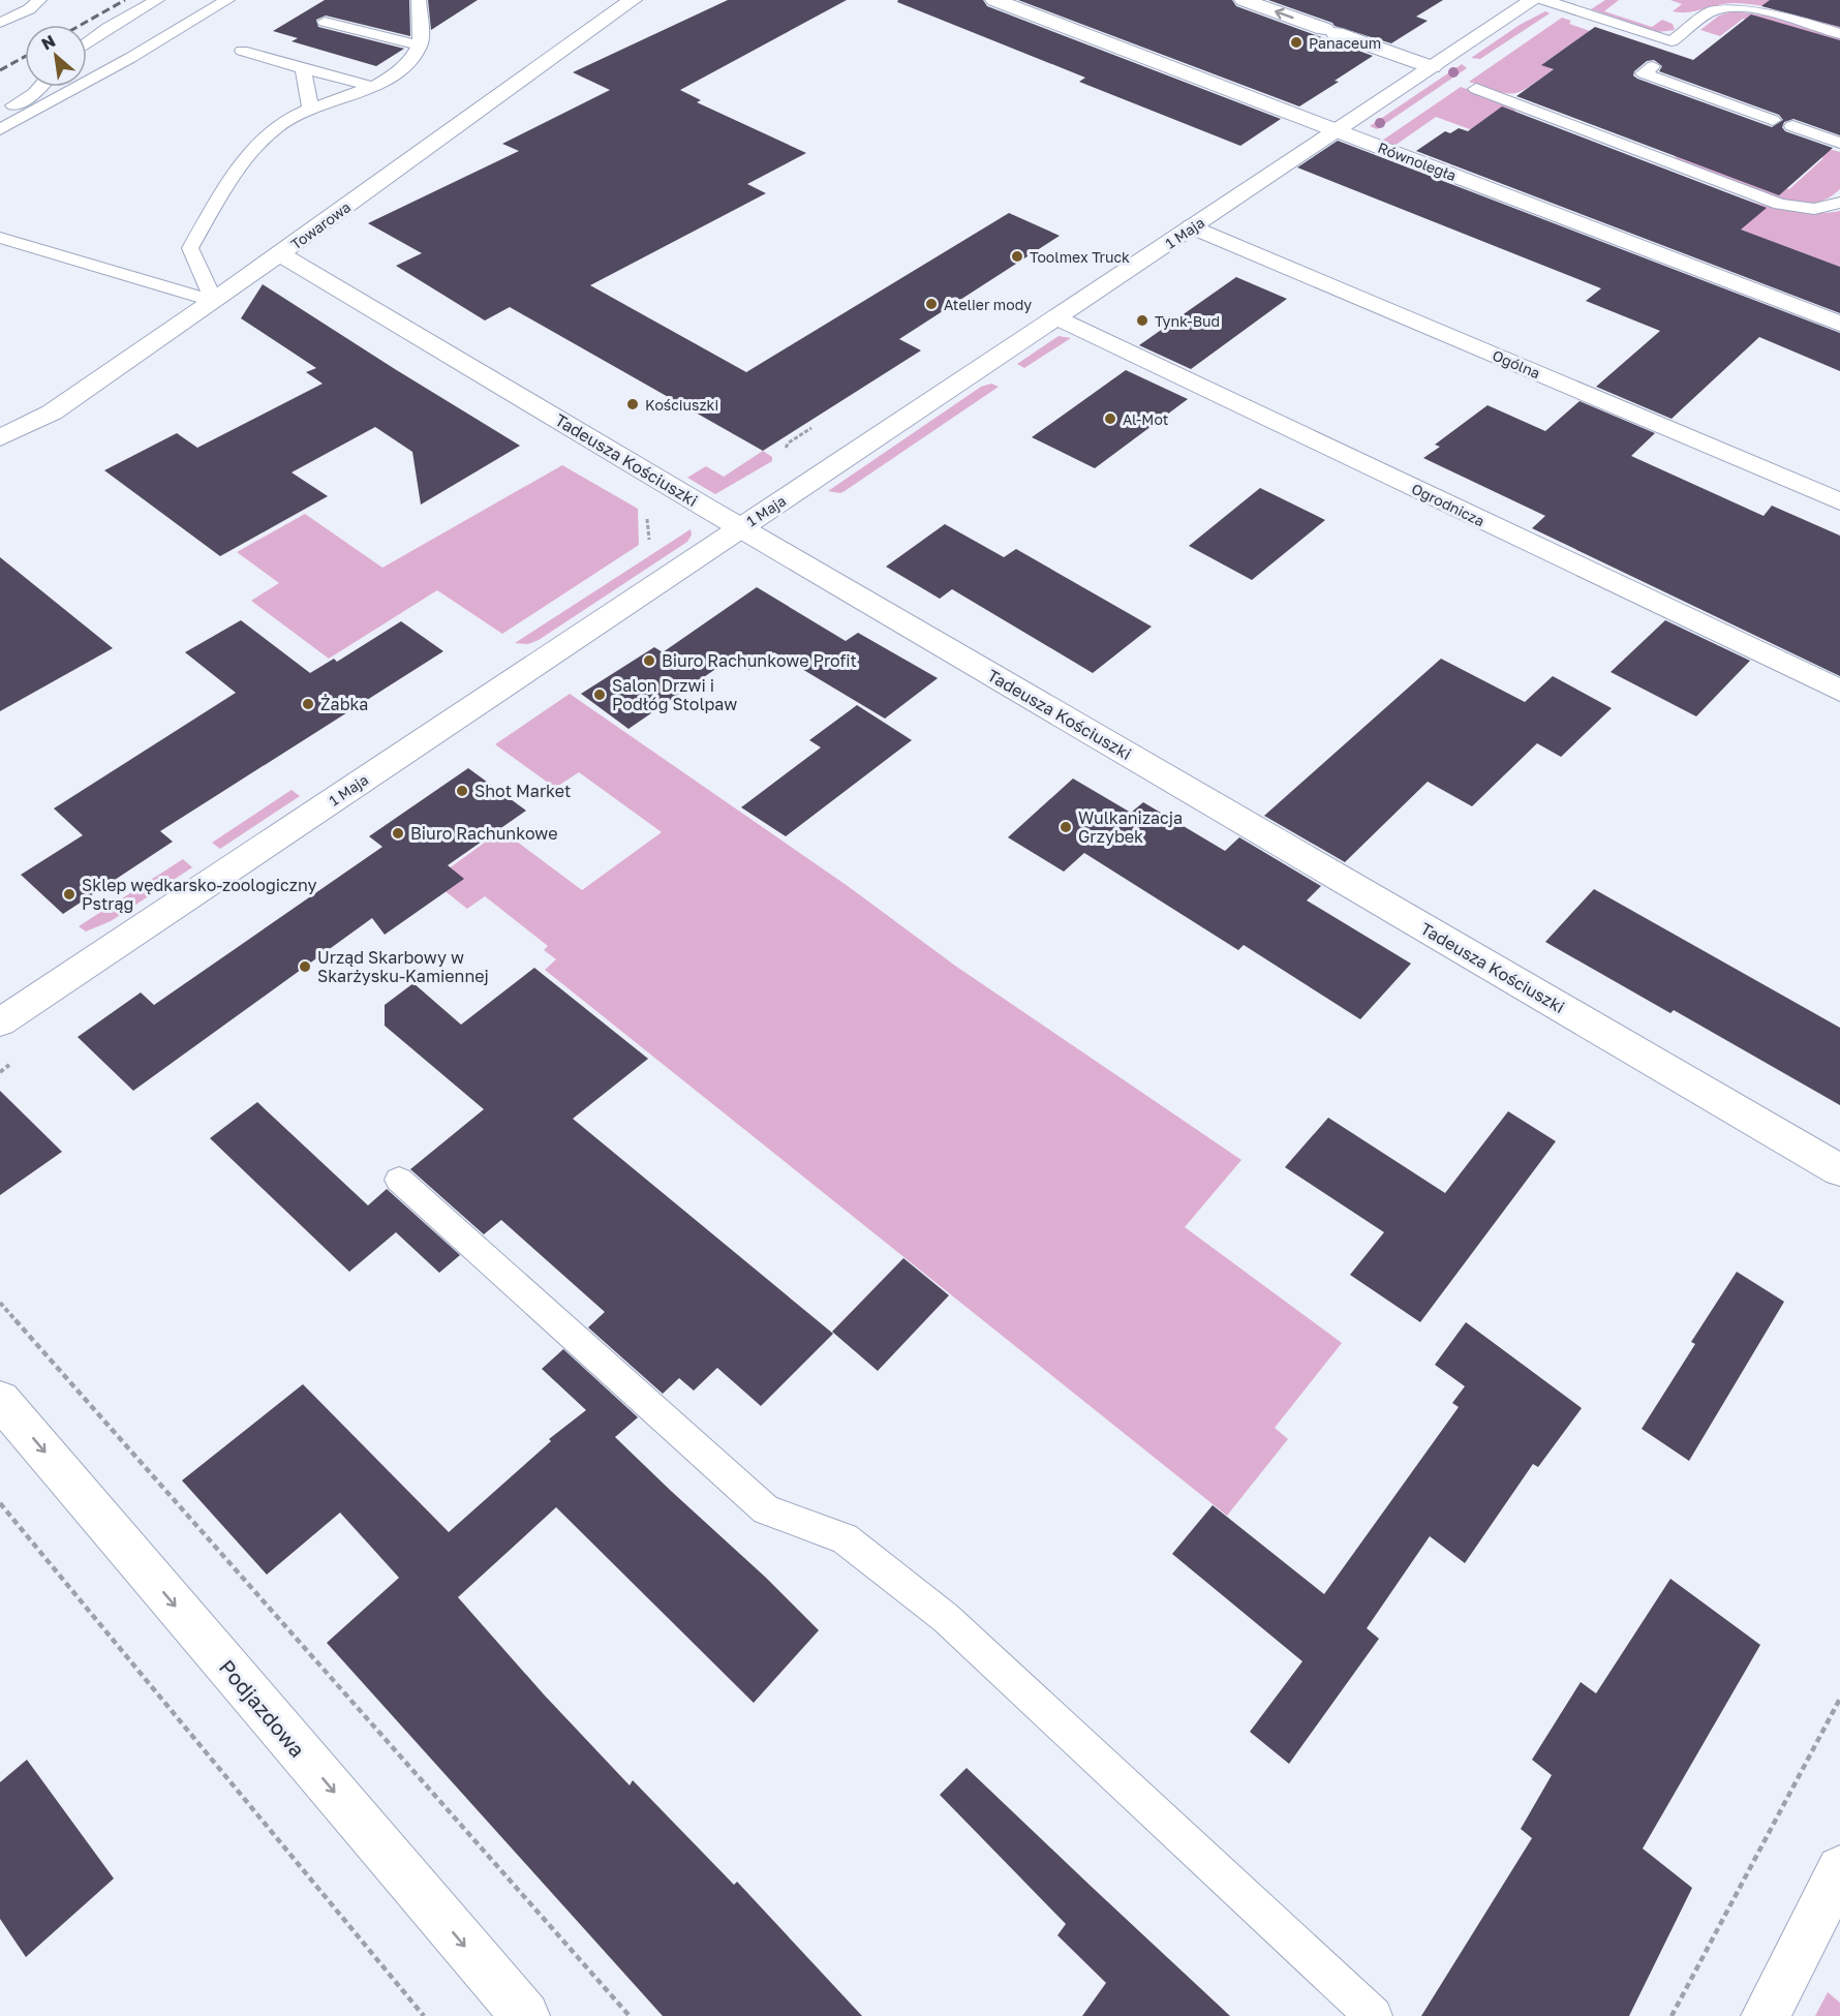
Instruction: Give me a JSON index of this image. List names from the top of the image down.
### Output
{
  "streets": {
    "street": [
      "Równoległa",
      "Towarowa",
      "1 Maja",
      "Ogólna",
      "Tadeusza Kościuszki",
      "Ogrodnicza",
      "Podjazdowa"
    ]
  },
  "crossings": [
    ["Równoległa", "1 Maja"],
    ["Towarowa", "Tadeusza Kościuszki"],
    ["1 Maja", "Ogólna"],
    ["1 Maja", "Tadeusza Kościuszki"],
    ["1 Maja", "Ogrodnicza"]
  ],
  "one_way": ["Podjazdowa"],
  "places": [
    "Panaceum",
    "Toolmex Truck",
    "Atelier mody",
    "Tynk-Bud",
    "Kościuszki",
    "Al-Mot",
    "Biuro Rachunkowe Profit",
    "Salon Drzwi i Podłóg Stolpaw",
    "Żabka",
    "Shot Market",
    "Wulkanizacja Grzybek",
    "Biuro Rachunkowe",
    "Sklep wędkarsko-zoologiczny Pstrąg",
    "Urząd Skarbowy w Skarżysku-Kamiennej"
  ],
  "north": "top left"
}
